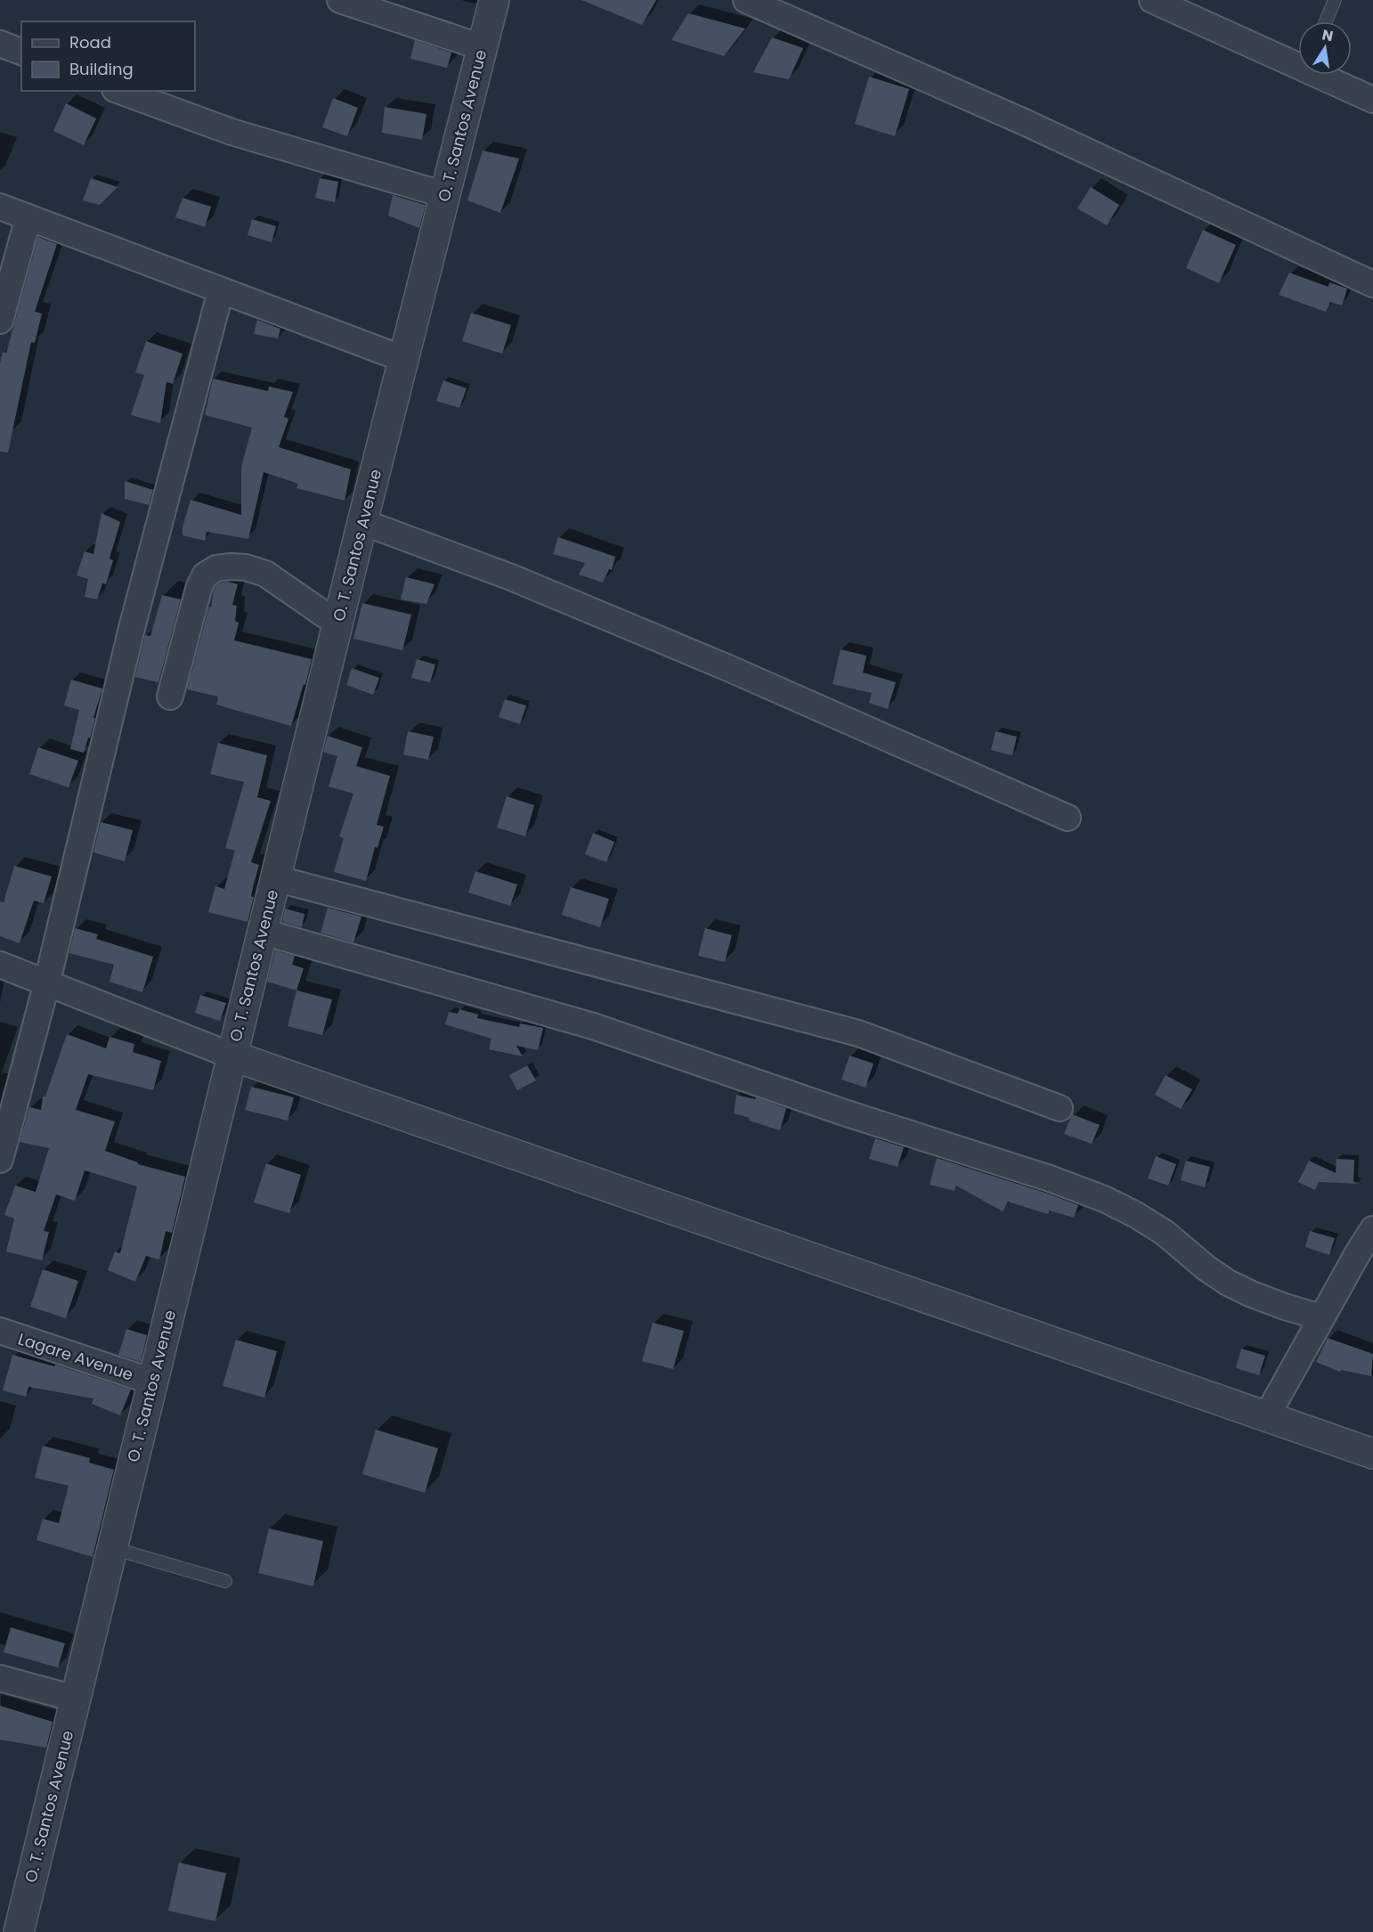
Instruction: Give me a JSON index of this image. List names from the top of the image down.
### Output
{
  "streets": {
    "street": ["O. T. Santos Avenue", "Lagare Avenue"]
  },
  "crossings": [
    ["O. T. Santos Avenue", "Lagare Avenue"]
  ],
  "legend": ["Road", "Building"],
  "north": "top"
}
